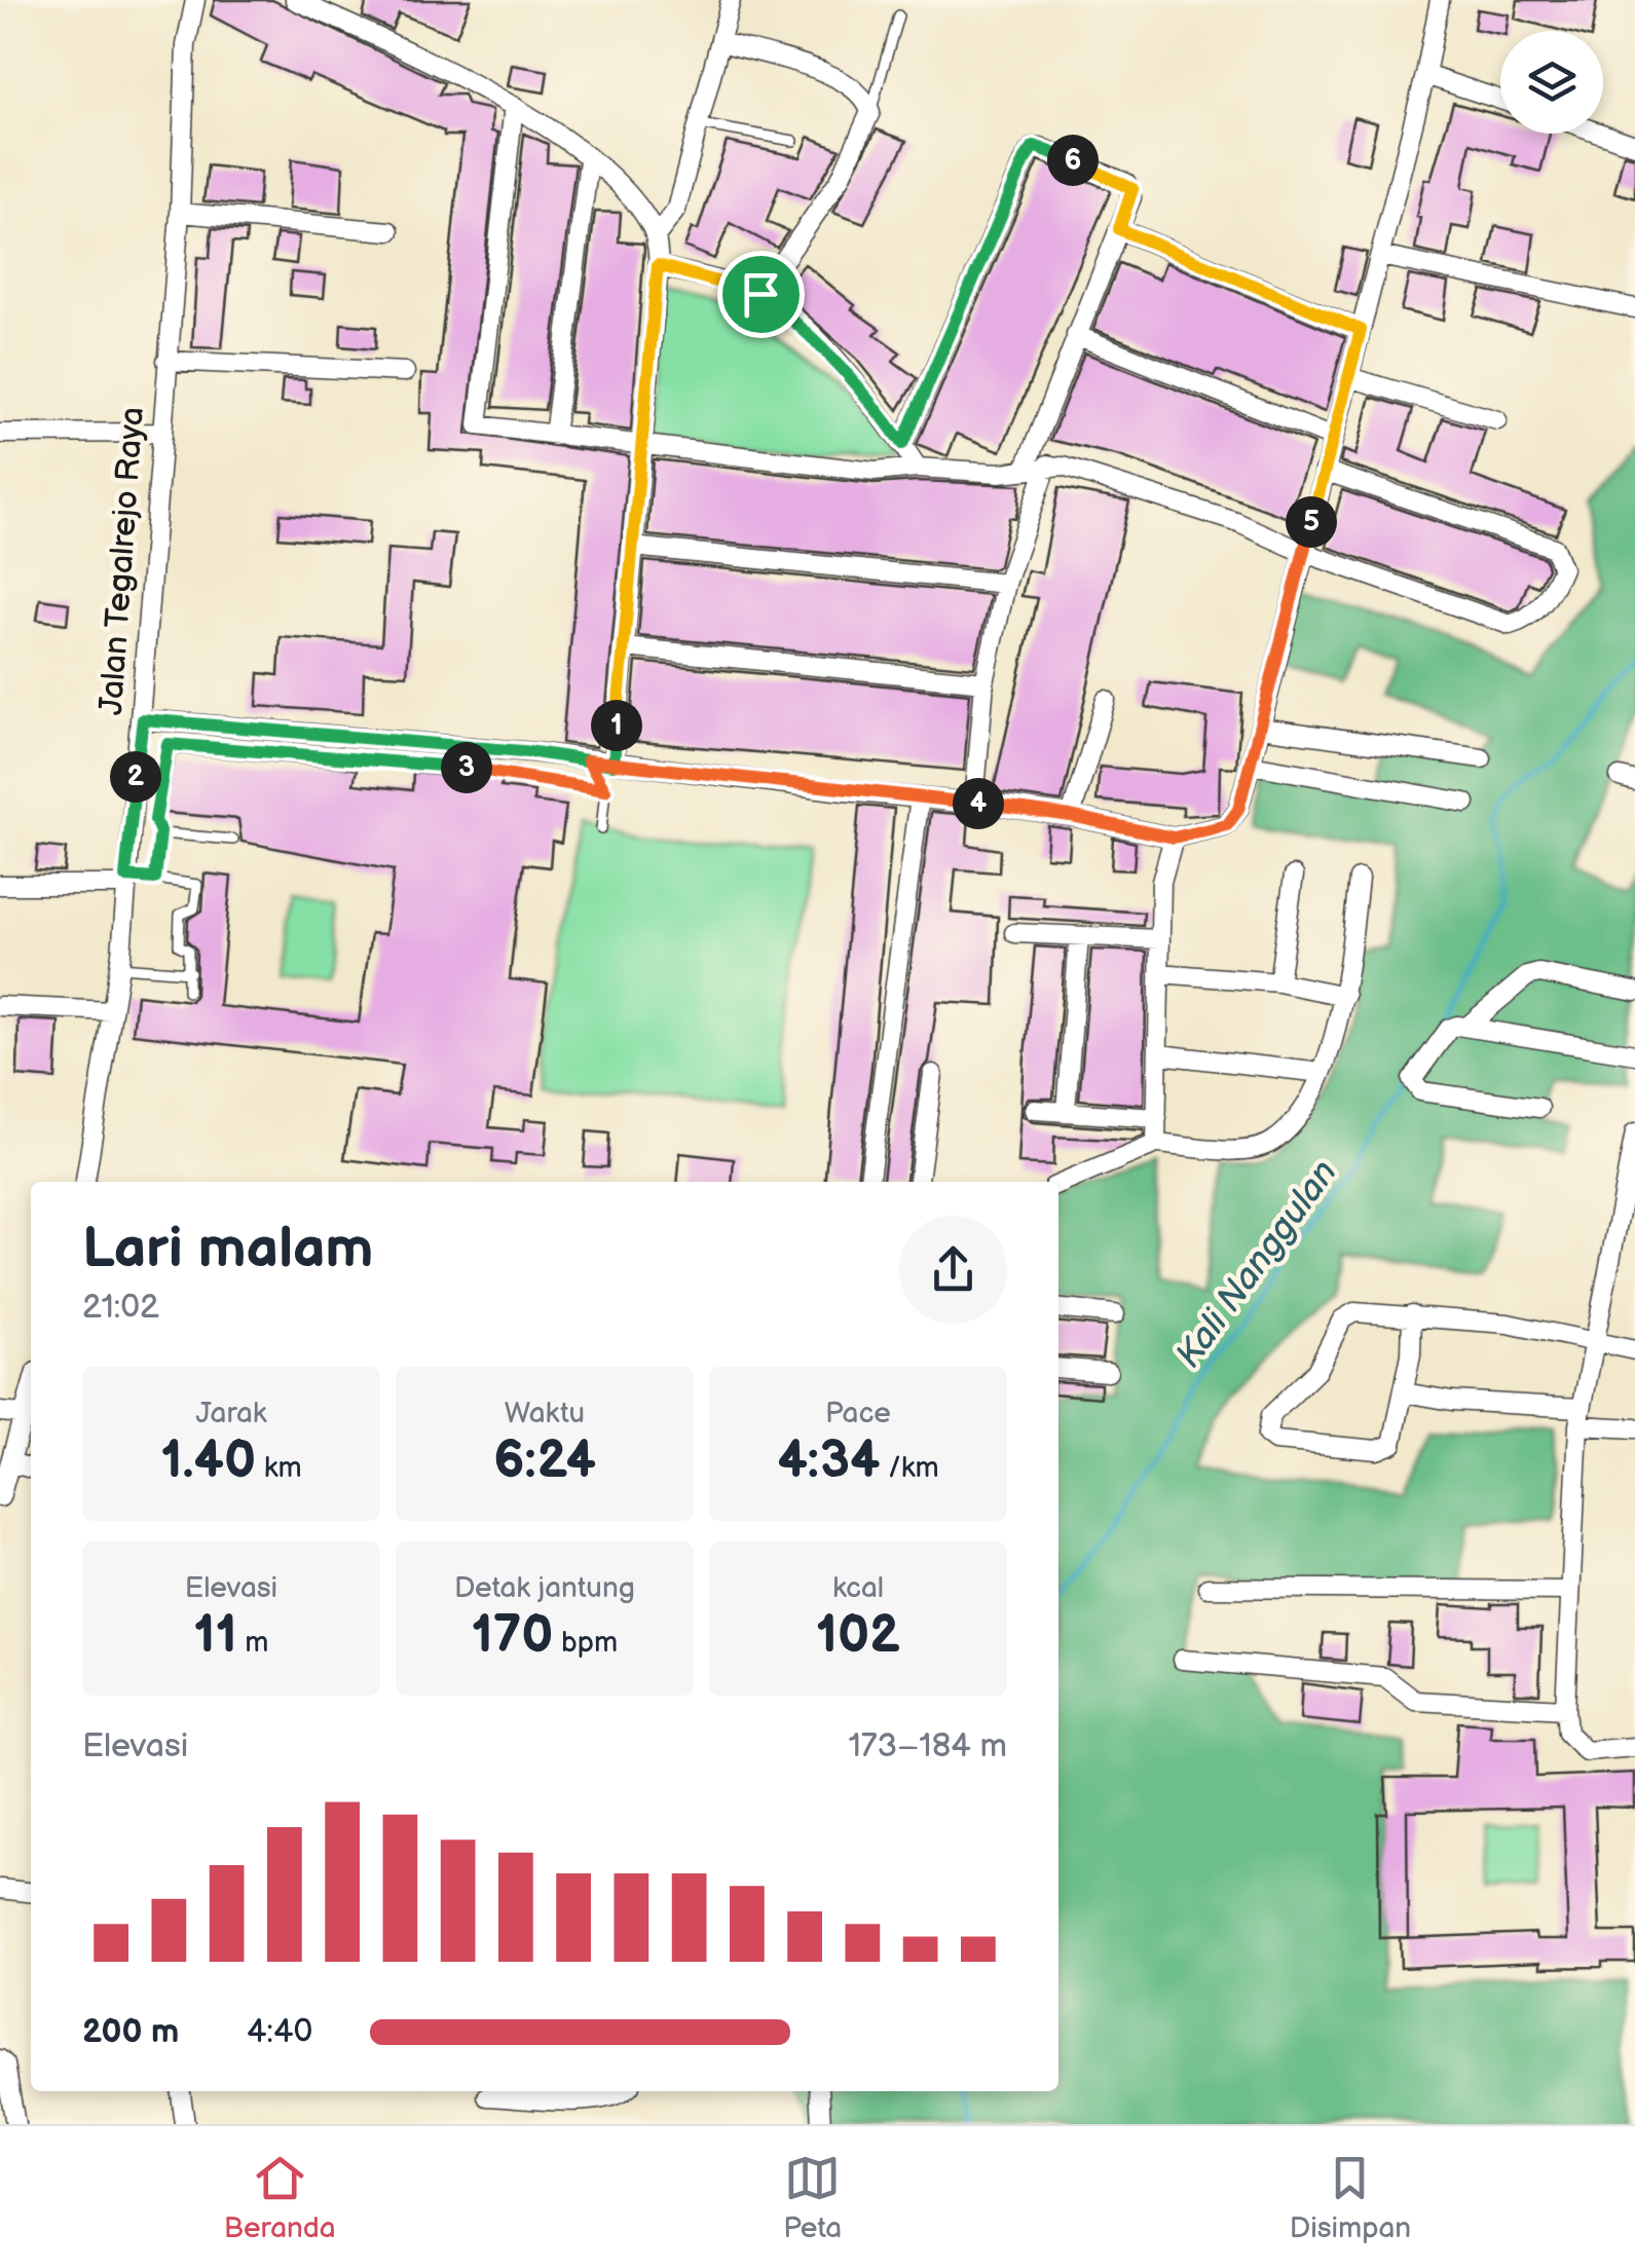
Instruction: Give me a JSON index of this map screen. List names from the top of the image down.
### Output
{
  "streets": {
    "street": ["Jalan Tegalrejo Raya"]
  },
  "water": ["Kali Nanggulan"],
  "page": {
    "pins": [
      "6",
      "5",
      "1",
      "3",
      "2",
      "4"
    ],
    "heading": ["Lari malam", "21:02"],
    "stats": [
      ["Jarak", "1.40 km"],
      ["Waktu", "6:24"],
      ["Pace", "4:34 /km"],
      ["Elevasi", "11 m"],
      ["Detak jantung", "170 bpm"],
      ["kcal", "102"]
    ],
    "chart": ["Elevasi", "173–184 m"],
    "list": [
      {
        "name": "200 m",
        "note": "4:40"
      }
    ],
    "tabs": ["Beranda", "Peta", "Disimpan"]
  }
}
